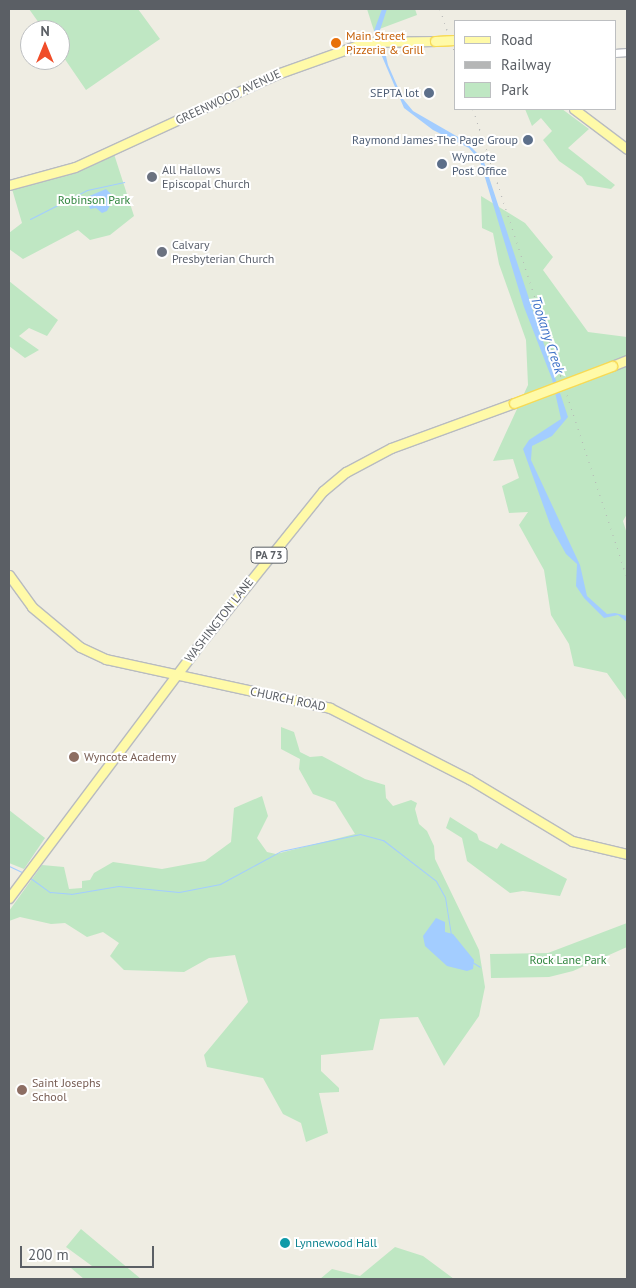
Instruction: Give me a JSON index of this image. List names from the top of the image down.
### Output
{
  "streets": {
    "main road": [
      "GREENWOOD AVENUE",
      "PA 73",
      "WASHINGTON LANE",
      "CHURCH ROAD"
    ]
  },
  "crossings": [
    ["WASHINGTON LANE", "CHURCH ROAD"]
  ],
  "water": ["Tookany Creek"],
  "parks": ["Robinson Park", "Rock Lane Park"],
  "places": [
    "Main Street Pizzeria & Grill",
    "SEPTA lot",
    "Raymond James-The Page Group",
    "Wyncote Post Office",
    "All Hallows Episcopal Church",
    "Calvary Presbyterian Church",
    "Wyncote Academy",
    "Saint Josephs School",
    "Lynnewood Hall"
  ],
  "legend": ["Road", "Railway", "Park"],
  "scale_bar": "200 m",
  "north": "top"
}
